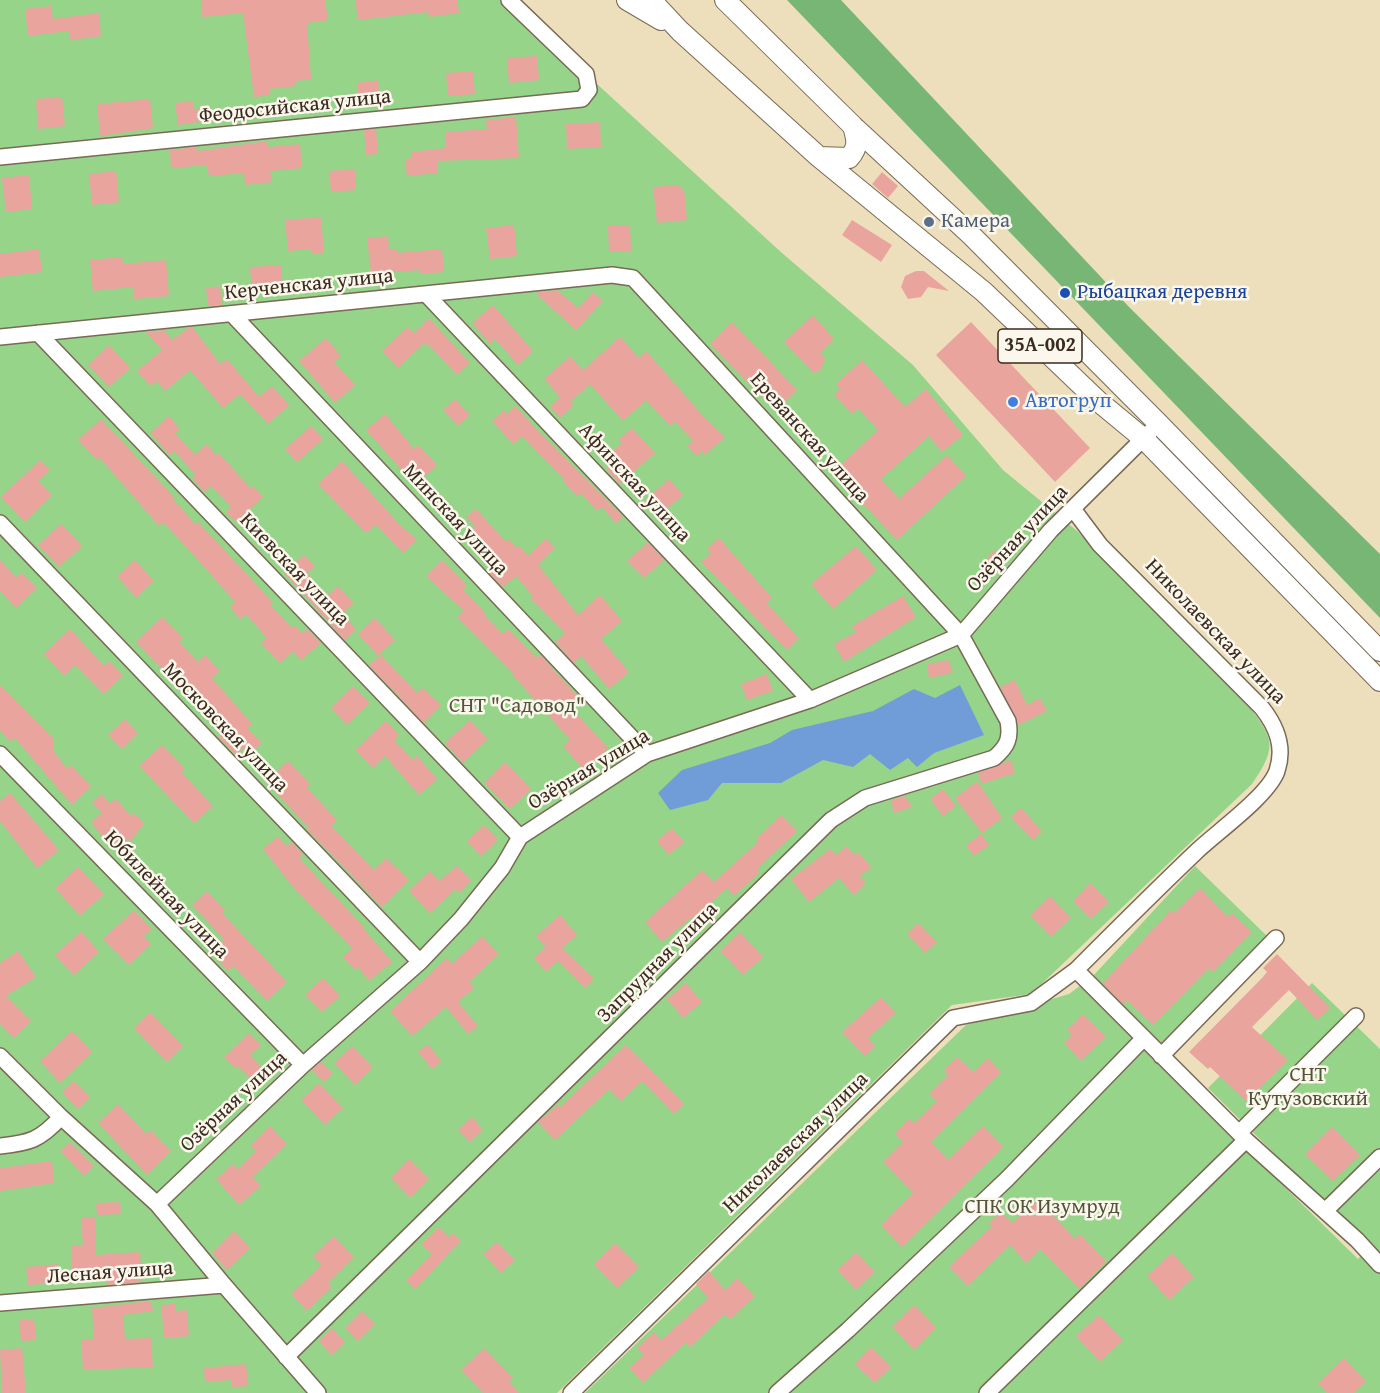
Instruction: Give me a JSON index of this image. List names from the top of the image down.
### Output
{
  "streets": {
    "main road": ["35А-002"],
    "street": [
      "Феодосийская улица",
      "Керченская улица",
      "Ереванская улица",
      "Афинская улица",
      "Минская улица",
      "Озёрная улица",
      "Киевская улица",
      "Николаевская улица",
      "Московская улица",
      "Юбилейная улица",
      "Запрудная улица",
      "Лесная улица"
    ]
  },
  "crossings": [
    ["Керченская улица", "Ереванская улица"],
    ["Керченская улица", "Афинская улица"],
    ["Керченская улица", "Минская улица"],
    ["Керченская улица", "Киевская улица"],
    ["35А-002", "Озёрная улица"],
    ["Ереванская улица", "Озёрная улица"],
    ["Ереванская улица", "Запрудная улица"],
    ["Афинская улица", "Озёрная улица"],
    ["Минская улица", "Озёрная улица"],
    ["Озёрная улица", "Киевская улица"],
    ["Озёрная улица", "Николаевская улица"],
    ["Озёрная улица", "Московская улица"],
    ["Озёрная улица", "Юбилейная улица"],
    ["Озёрная улица", "Запрудная улица"]
  ],
  "parks": ["СНТ \"Садовод\"", "СНТ Кутузовский", "СПК ОК Изумруд"],
  "places": ["Камера", "Рыбацкая деревня", "Автогруп"]
}
